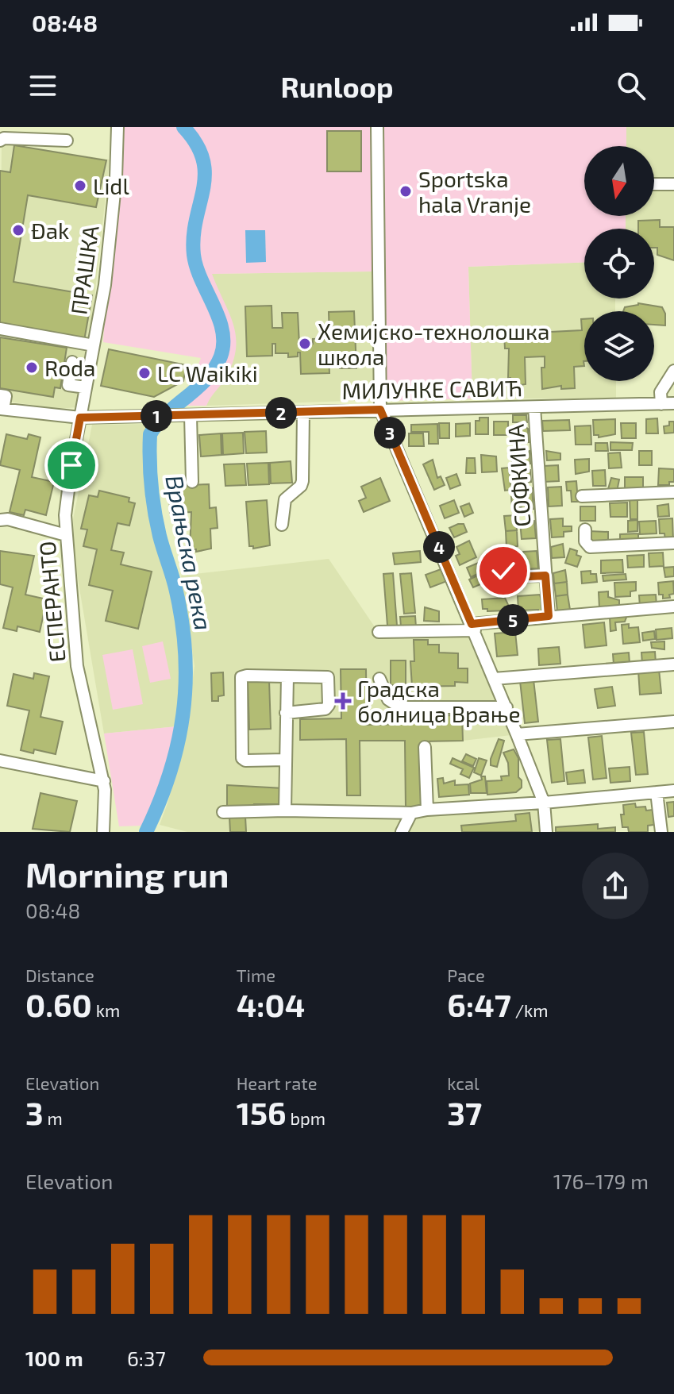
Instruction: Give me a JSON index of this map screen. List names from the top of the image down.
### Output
{
  "streets": {
    "street": [
      "ПРАШКА",
      "МИЛУНКЕ САВИЋ",
      "СОФКИНА",
      "ЕСПЕРАНТО"
    ]
  },
  "crossings": [
    ["ПРАШКА", "МИЛУНКЕ САВИЋ"],
    ["ПРАШКА", "ЕСПЕРАНТО"],
    ["МИЛУНКЕ САВИЋ", "СОФКИНА"],
    ["МИЛУНКЕ САВИЋ", "ЕСПЕРАНТО"]
  ],
  "water": ["Врањска река"],
  "places": {
    "other": [
      "Lidl",
      "Sportska hala Vranje",
      "Đak",
      "Хемијско-технолошка школа",
      "Roda",
      "LC Waikiki"
    ],
    "health": ["Градска болница Врање"]
  },
  "north": "bottom",
  "page": {
    "status": "08:48",
    "header": "Runloop",
    "pins": [
      "2",
      "1",
      "3",
      "4",
      "5"
    ],
    "heading": ["Morning run", "08:48"],
    "stats": [
      ["Distance", "0.60 km"],
      ["Time", "4:04"],
      ["Pace", "6:47 /km"],
      ["Elevation", "3 m"],
      ["Heart rate", "156 bpm"],
      ["kcal", "37"]
    ],
    "chart": ["Elevation", "176–179 m"],
    "list": [
      {
        "name": "100 m",
        "note": "6:37"
      }
    ]
  }
}
